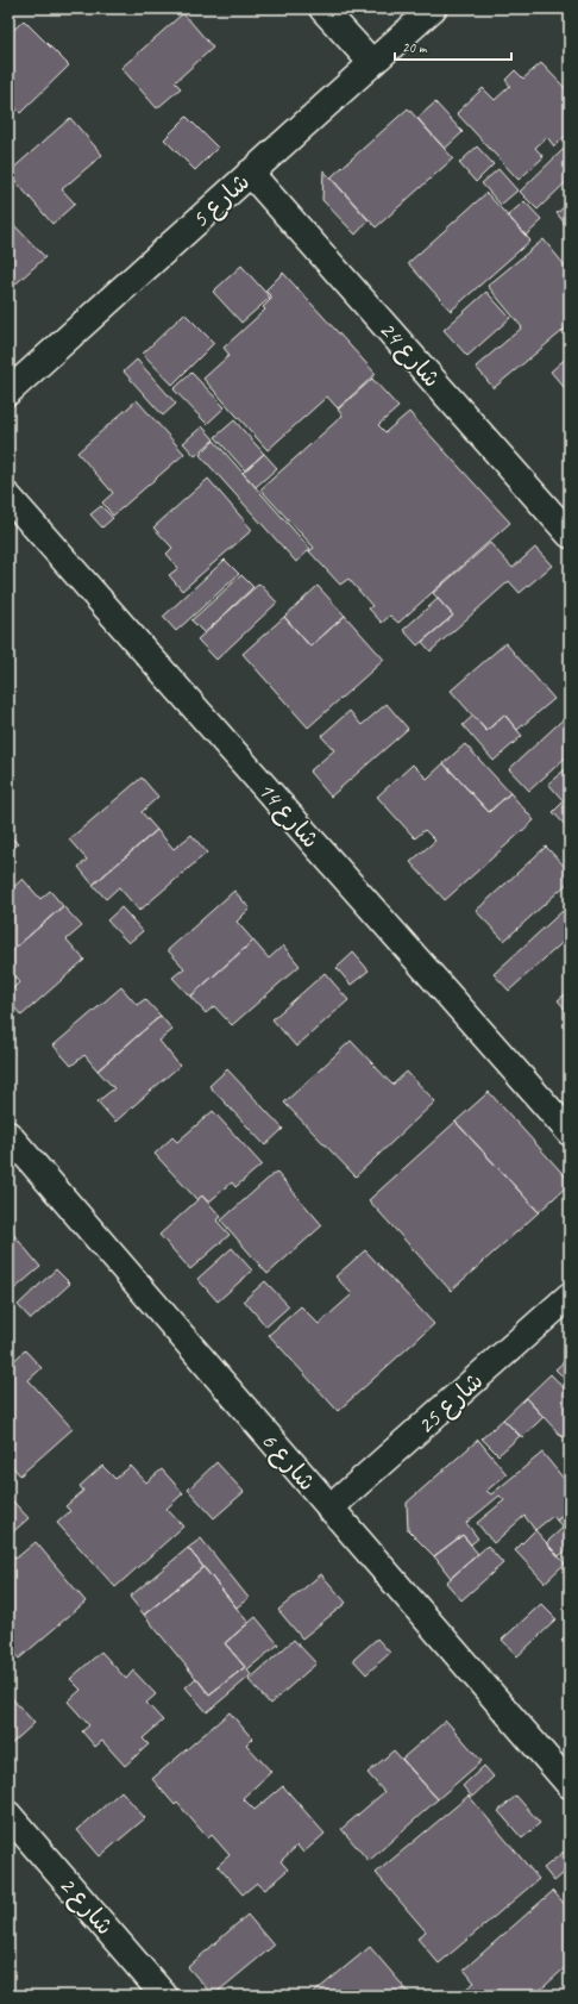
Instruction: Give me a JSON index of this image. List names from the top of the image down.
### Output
{
  "streets": {
    "street": [
      "شارع 5",
      "شارع 24",
      "شارع 14",
      "شارع 25",
      "شارع 6",
      "شارع 2"
    ]
  },
  "crossings": [
    ["شارع 5", "شارع 24"],
    ["شارع 25", "شارع 6"]
  ],
  "scale_bar": "20 m"
}
